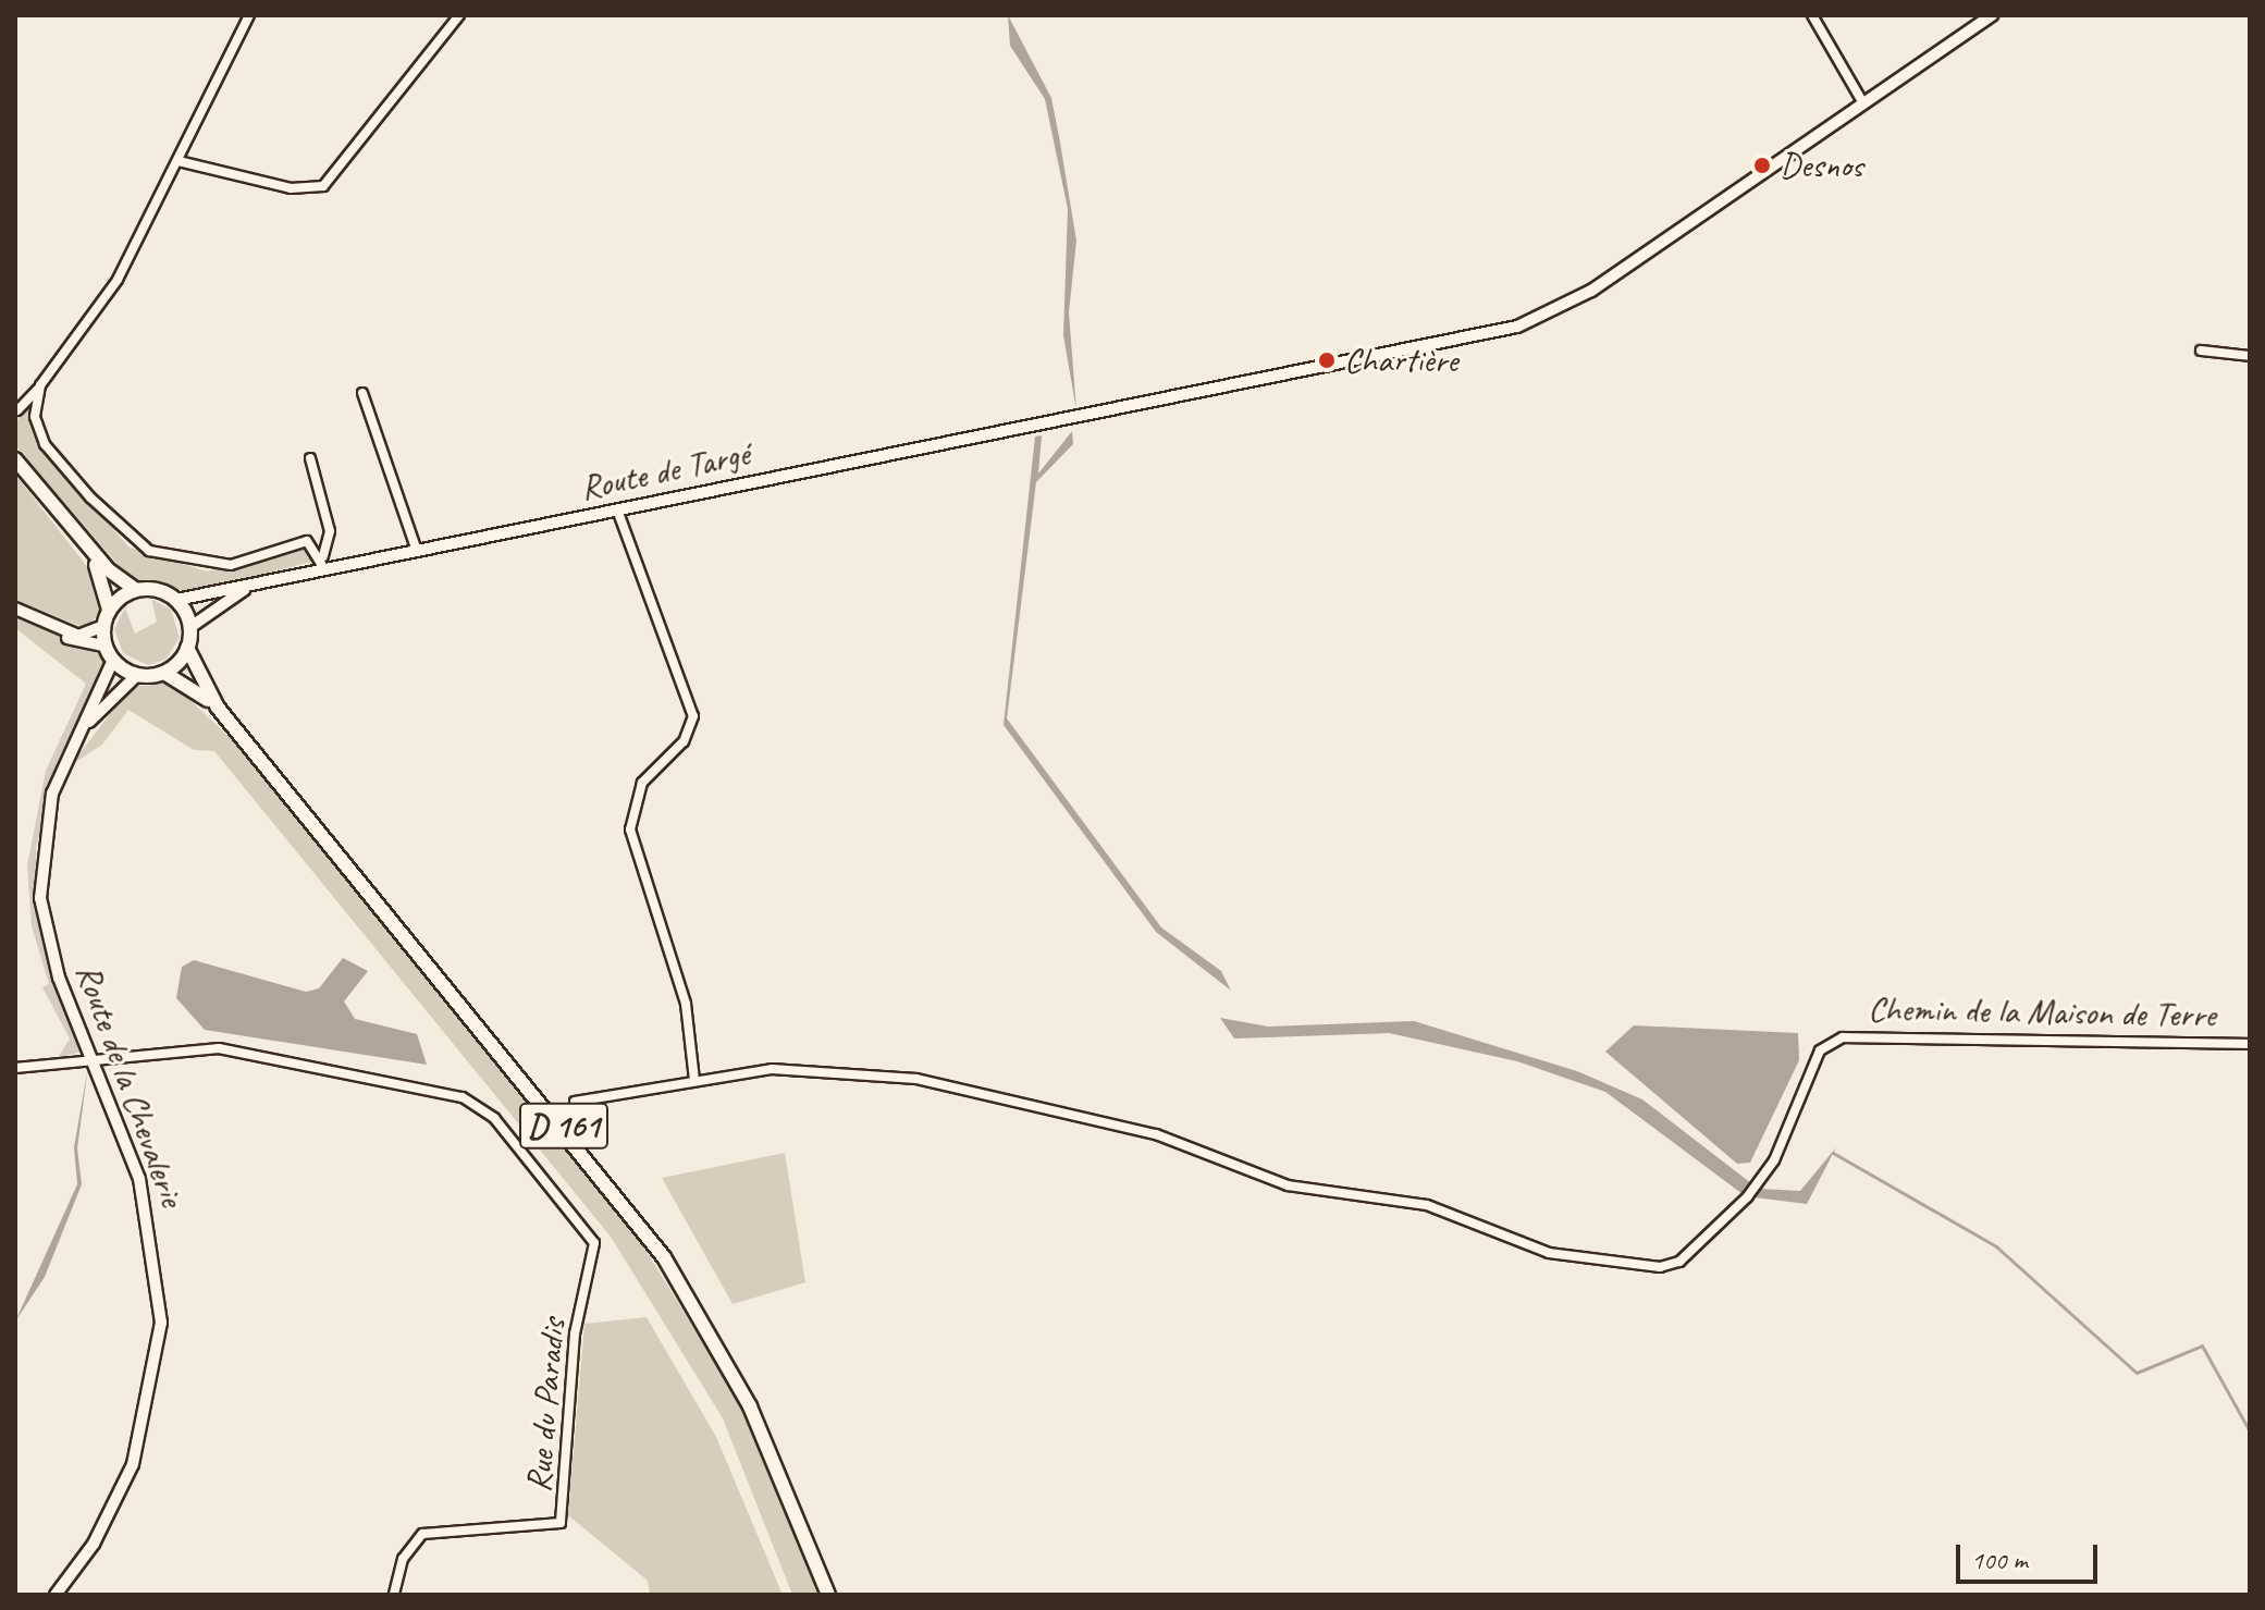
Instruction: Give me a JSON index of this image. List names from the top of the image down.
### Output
{
  "streets": {
    "main road": ["D 161"],
    "street": [
      "Route de Targé",
      "Chemin de la Maison de Terre",
      "Route de la Chevalerie",
      "Rue du Paradis"
    ]
  },
  "crossings": [
    ["Route de Targé", "Route de la Chevalerie"],
    ["Route de Targé", "D 161"],
    ["Route de la Chevalerie", "D 161"],
    ["Route de la Chevalerie", "Rue du Paradis"]
  ],
  "places": ["Desnos", "Chartière"],
  "scale_bar": "100 m"
}
